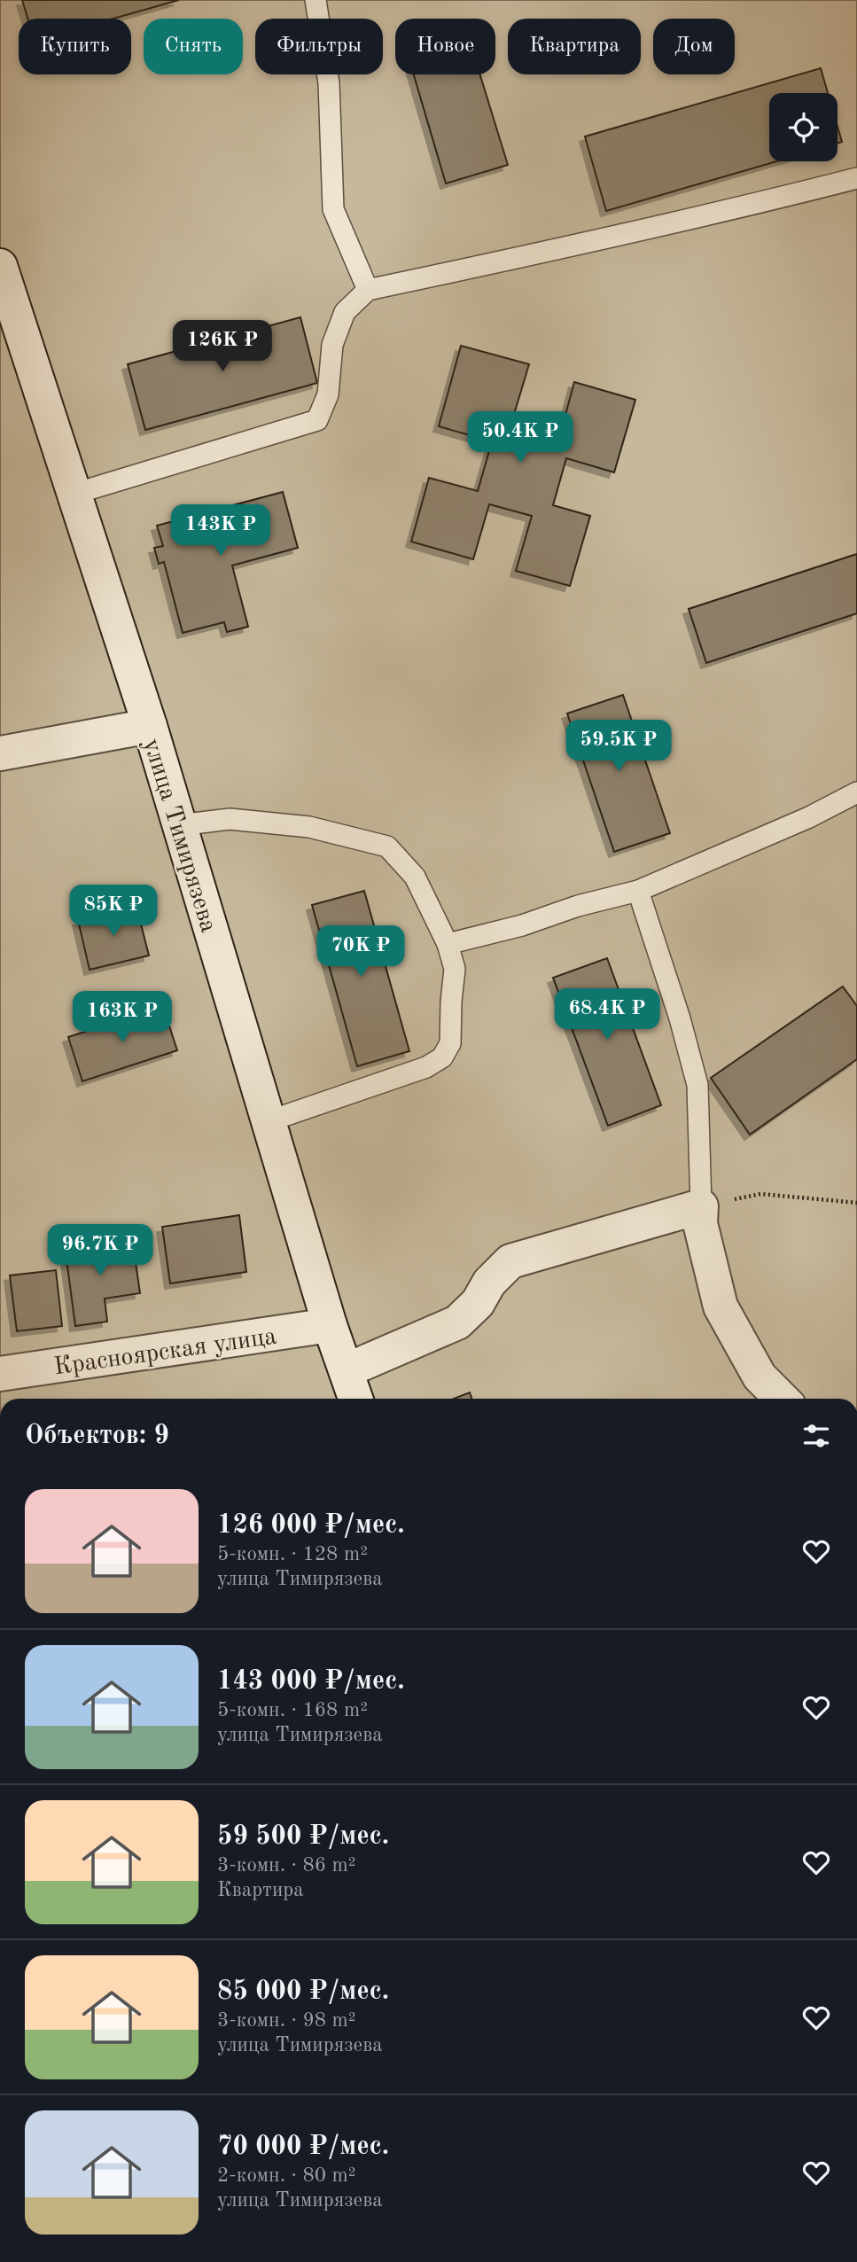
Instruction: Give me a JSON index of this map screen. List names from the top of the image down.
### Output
{
  "streets": {
    "street": ["улица Тимирязева", "Красноярская улица"]
  },
  "crossings": [
    ["улица Тимирязева", "Красноярская улица"]
  ],
  "page": {
    "chip": [
      "Купить",
      "Снять",
      "Фильтры",
      "Новое",
      "Квартира",
      "Дом"
    ],
    "price": [
      "126K ₽",
      "50.4K ₽",
      "143K ₽",
      "59.5K ₽",
      "85K ₽",
      "70K ₽",
      "68.4K ₽",
      "163K ₽",
      "96.7K ₽"
    ],
    "heading": "Объектов: 9",
    "list": [
      {
        "name": "126 000 ₽/мес.",
        "note": "5-комн. · 128 m² · улица Тимирязева"
      },
      {
        "name": "143 000 ₽/мес.",
        "note": "5-комн. · 168 m² · улица Тимирязева"
      },
      {
        "name": "59 500 ₽/мес.",
        "note": "3-комн. · 86 m² · Квартира"
      },
      {
        "name": "85 000 ₽/мес.",
        "note": "3-комн. · 98 m² · улица Тимирязева"
      },
      {
        "name": "70 000 ₽/мес.",
        "note": "2-комн. · 80 m² · улица Тимирязева"
      }
    ]
  }
}
